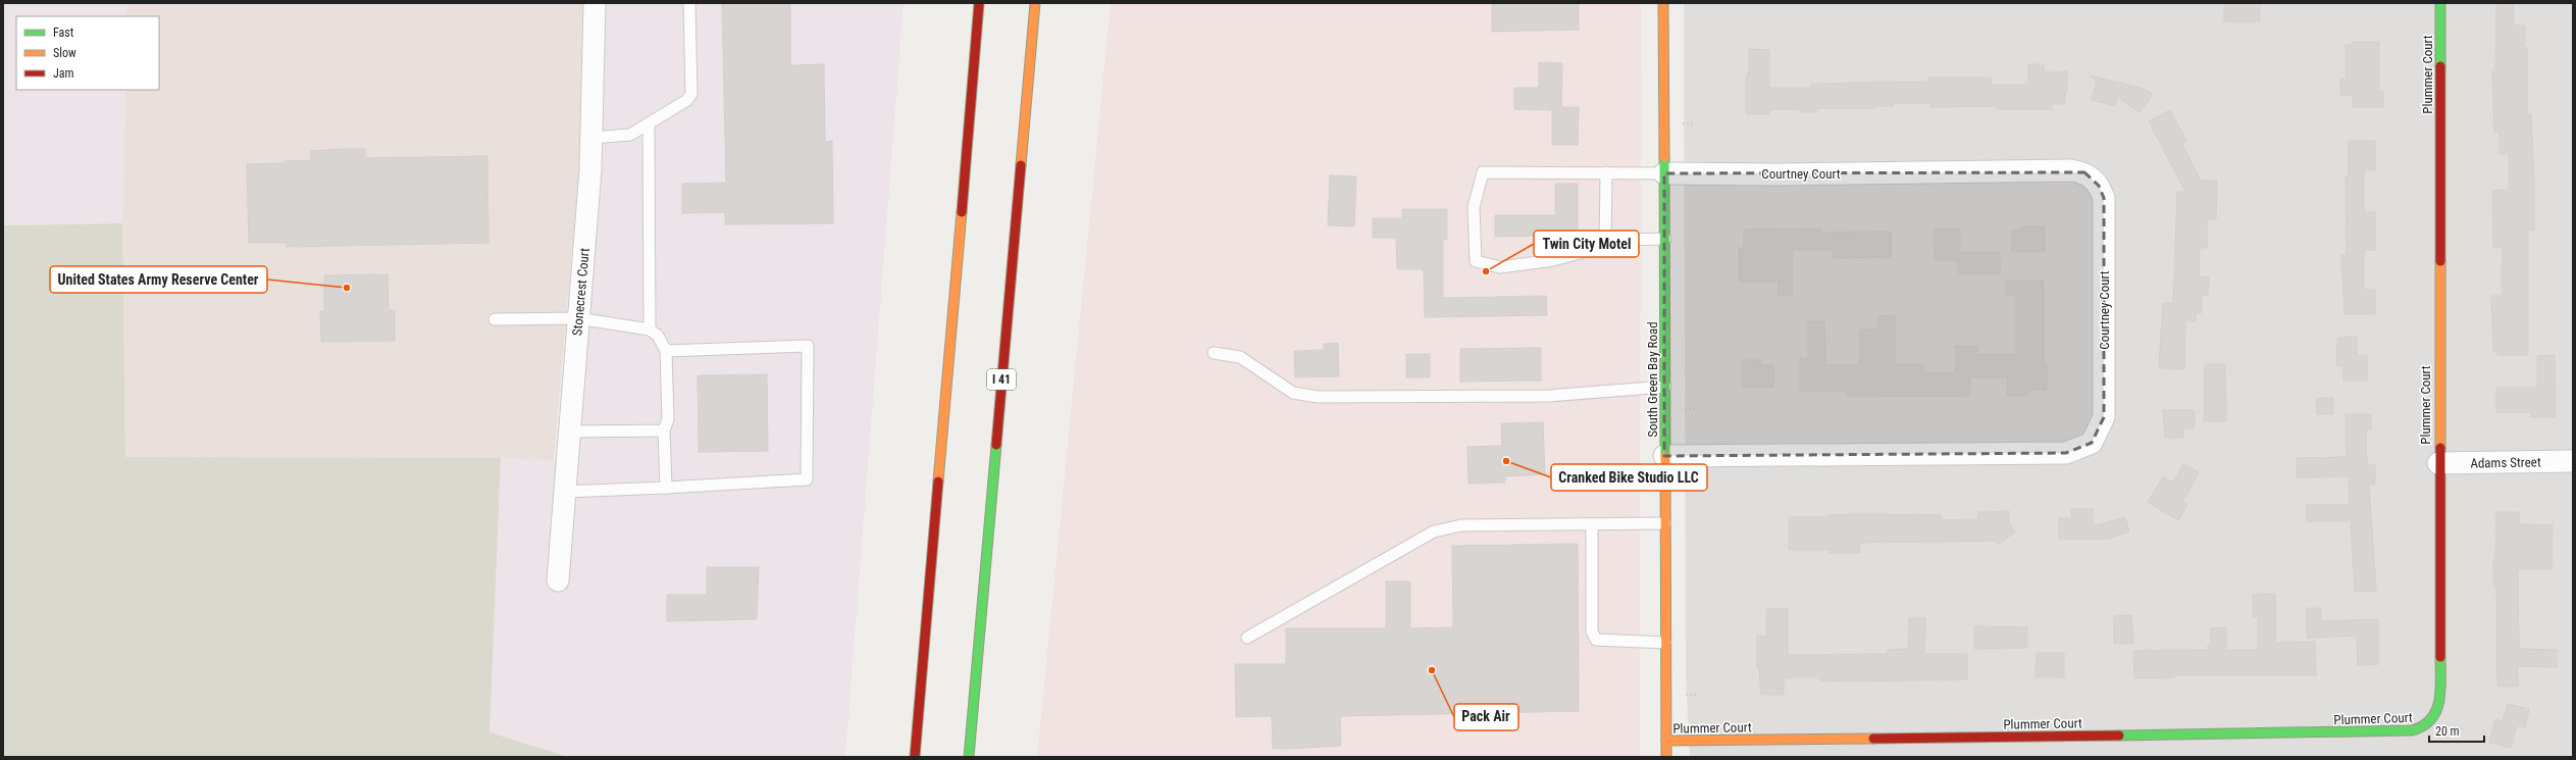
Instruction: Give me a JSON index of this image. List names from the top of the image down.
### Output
{
  "streets": {
    "main road": ["Plummer Court", "I 41", "South Green Bay Road"],
    "street": ["Courtney Court", "Stonecrest Court", "Adams Street"]
  },
  "crossings": [
    ["Plummer Court", "South Green Bay Road"],
    ["Plummer Court", "Adams Street"],
    ["Courtney Court", "South Green Bay Road"]
  ],
  "places": [
    "Twin City Motel",
    "United States Army Reserve Center",
    "Cranked Bike Studio LLC",
    "Pack Air"
  ],
  "legend": ["Fast", "Slow", "Jam"],
  "scale_bar": "20 m"
}
